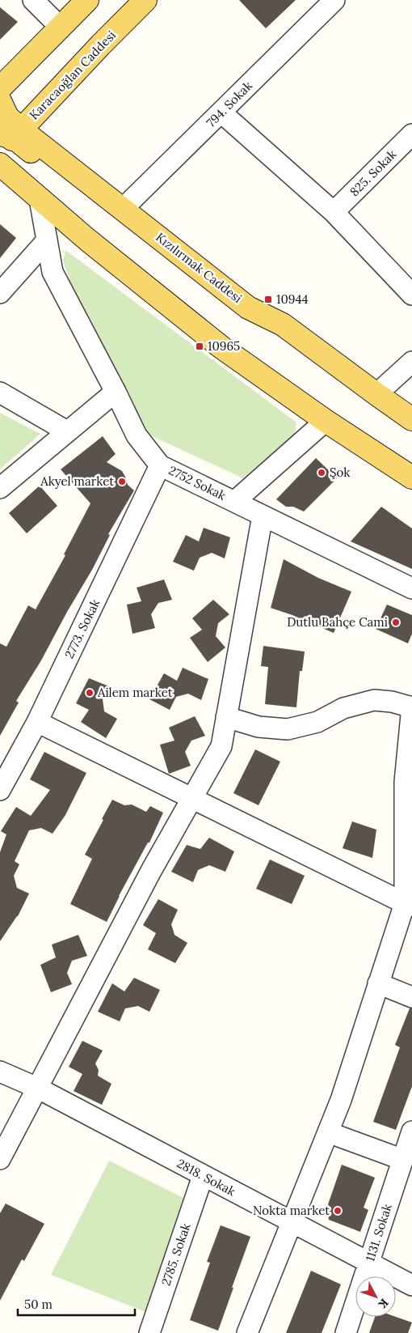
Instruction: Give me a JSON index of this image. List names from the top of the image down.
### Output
{
  "streets": {
    "main road": ["Karacaoğlan Caddesi", "Kızılırmak Caddesi"],
    "street": [
      "794. Sokak",
      "825. Sokak",
      "2752 Sokak",
      "2773. Sokak",
      "2818. Sokak",
      "1131. Sokak",
      "2785. Sokak"
    ]
  },
  "crossings": [
    ["Karacaoğlan Caddesi", "Kızılırmak Caddesi"],
    ["794. Sokak", "Kızılırmak Caddesi"],
    ["2752 Sokak", "2773. Sokak"],
    ["2818. Sokak", "1131. Sokak"],
    ["2818. Sokak", "2785. Sokak"]
  ],
  "places": {
    "transit": ["10944", "10965"],
    "other": [
      "Şok",
      "Akyel market",
      "Dutlu Bahçe Cami",
      "Ailem market",
      "Nokta market"
    ]
  },
  "scale_bar": "50 m",
  "north": "bottom right"
}
